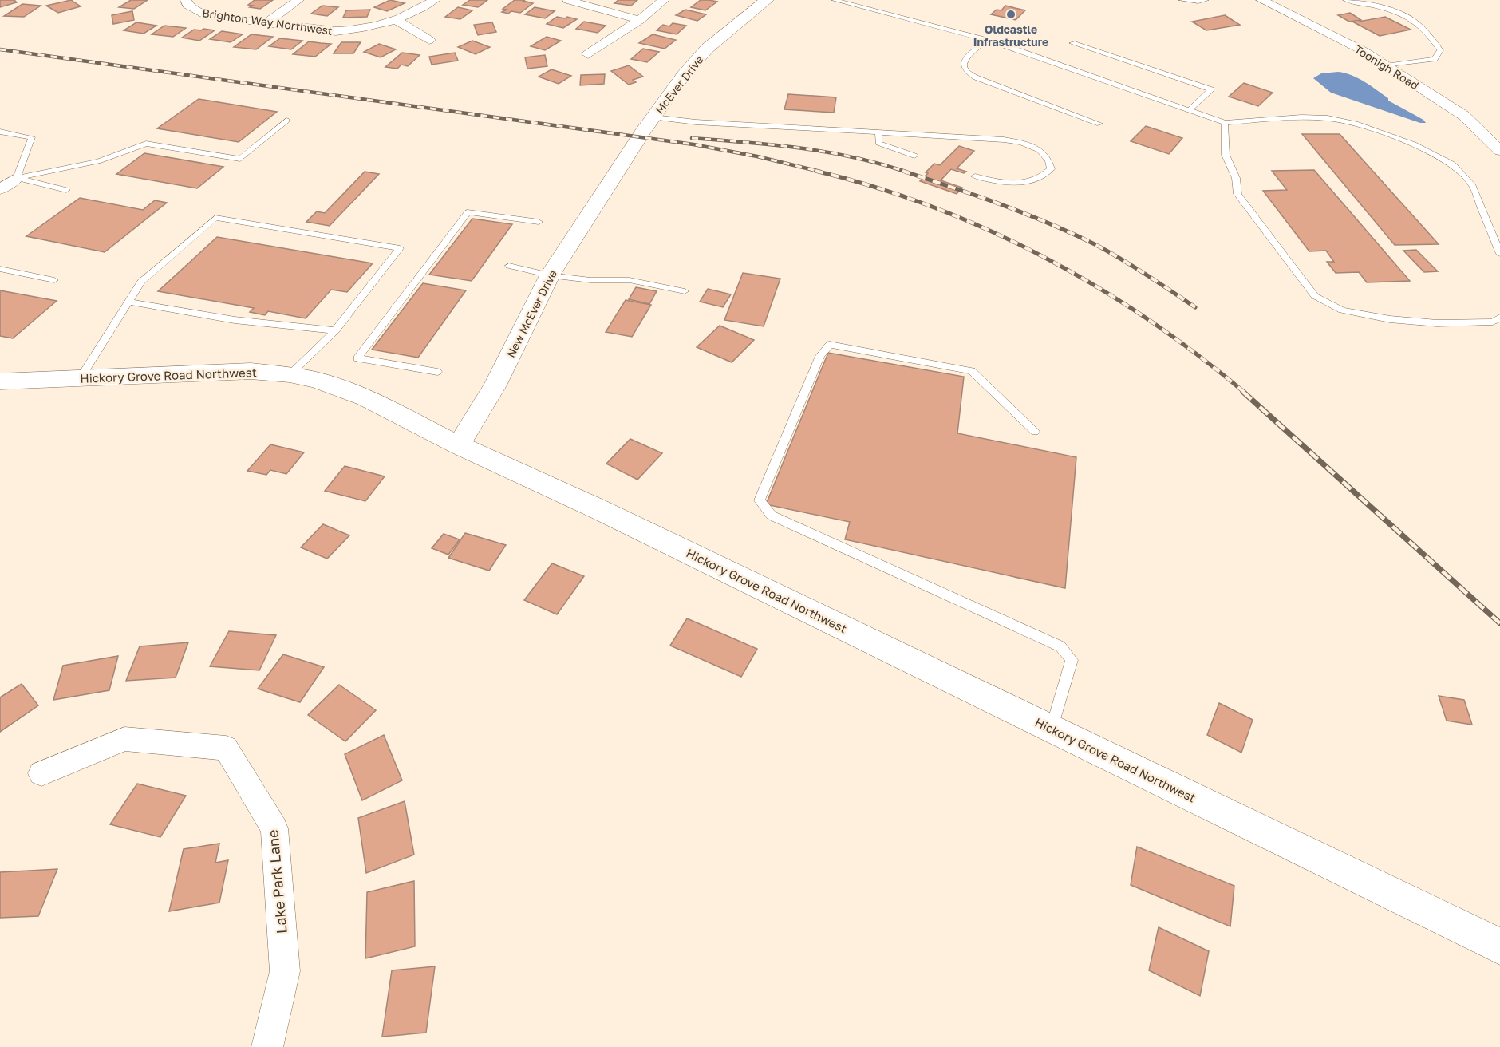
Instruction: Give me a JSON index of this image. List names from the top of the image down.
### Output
{
  "streets": {
    "street": [
      "Brighton Way Northwest",
      "Toonigh Road",
      "McEver Drive",
      "New McEver Drive",
      "Hickory Grove Road Northwest",
      "Lake Park Lane"
    ]
  },
  "crossings": [
    ["McEver Drive", "New McEver Drive"],
    ["New McEver Drive", "Hickory Grove Road Northwest"]
  ],
  "places": ["Oldcastle Infrastructure"]
}
